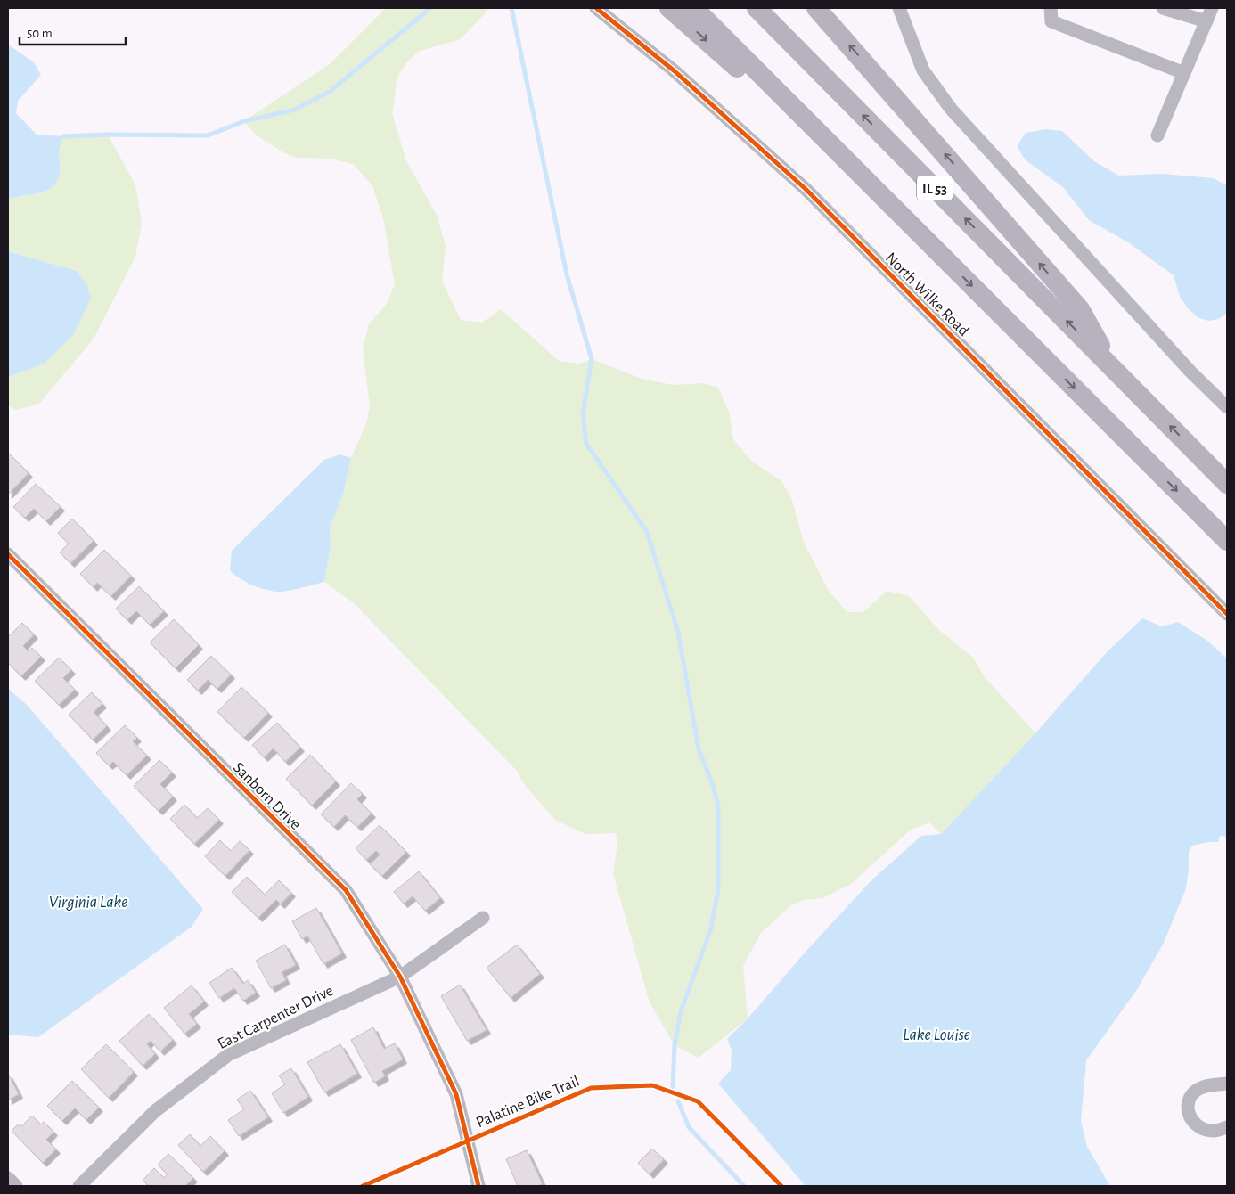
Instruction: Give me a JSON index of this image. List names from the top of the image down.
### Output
{
  "streets": {
    "highway": ["IL 53"],
    "street": ["North Wilke Road", "Sanborn Drive", "East Carpenter Drive"],
    "cycle path": ["Palatine Bike Trail"]
  },
  "crossings": [
    ["Sanborn Drive", "East Carpenter Drive"]
  ],
  "water": ["Virginia Lake", "Lake Louise"],
  "scale_bar": "50 m"
}
